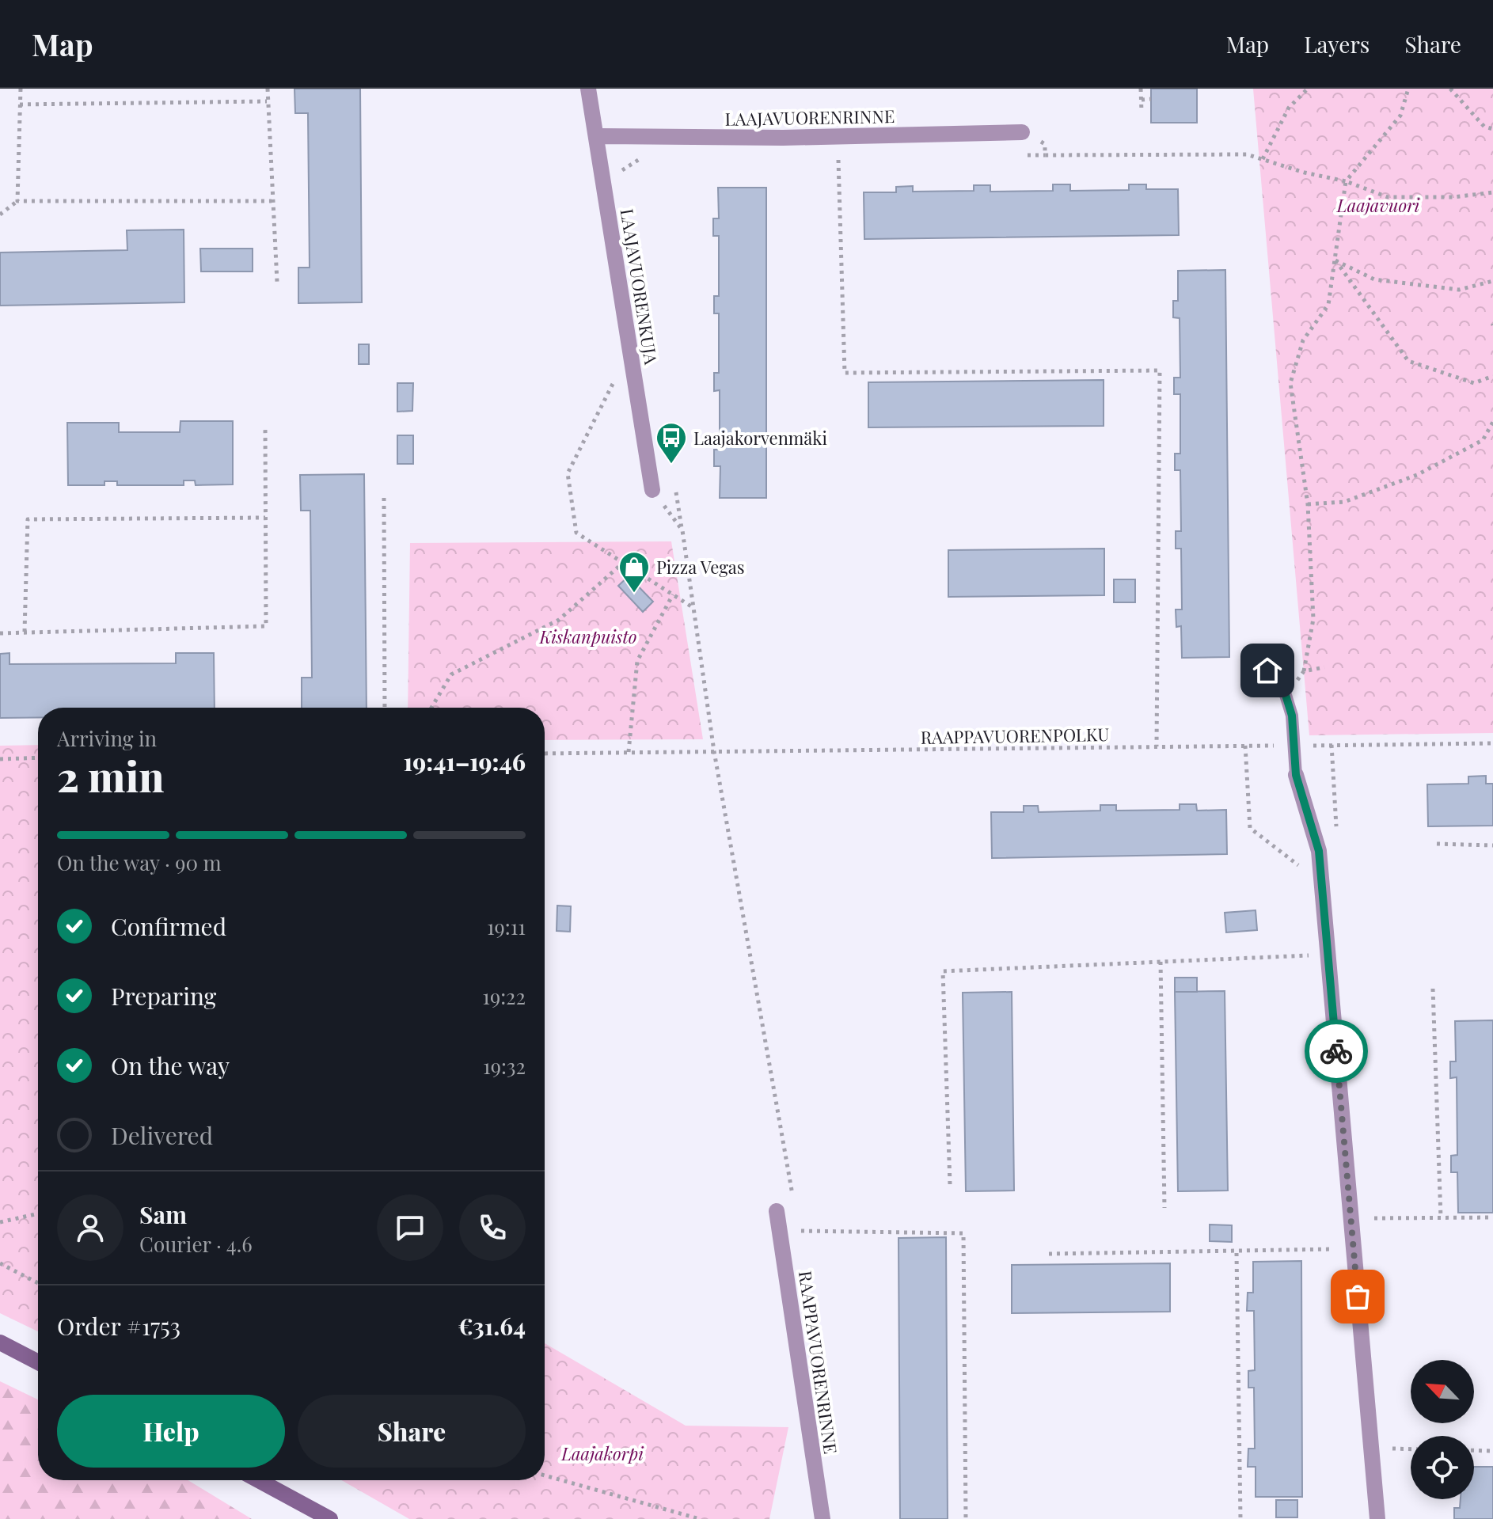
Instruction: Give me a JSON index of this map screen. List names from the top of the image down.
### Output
{
  "streets": {
    "street": ["LAAJAVUORENRINNE", "LAAJAVUORENKUJA", "RAAPPAVUORENRINNE"],
    "path": ["RAAPPAVUORENPOLKU"]
  },
  "crossings": [
    ["LAAJAVUORENRINNE", "LAAJAVUORENKUJA"]
  ],
  "parks": ["Laajavuori", "Kiskanpuisto", "Laajakorpi"],
  "places": {
    "bus stop": ["Laajakorvenmäki"],
    "shop": ["Pizza Vegas"]
  },
  "north": "top left",
  "page": {
    "header": "Map",
    "nav": ["Map", "Layers", "Share"],
    "heading": ["2 min", "Arriving in", "19:41–19:46"],
    "panel": [
      "Sam",
      "Courier · 4.6",
      "Order #1753",
      "€31.64"
    ],
    "bar": "On the way · 90 m",
    "list": [
      ["Confirmed", "19:11"],
      ["Preparing", "19:22"],
      ["On the way", "19:32"],
      "Delivered"
    ],
    "buttons": ["Help", "Share"]
  }
}
